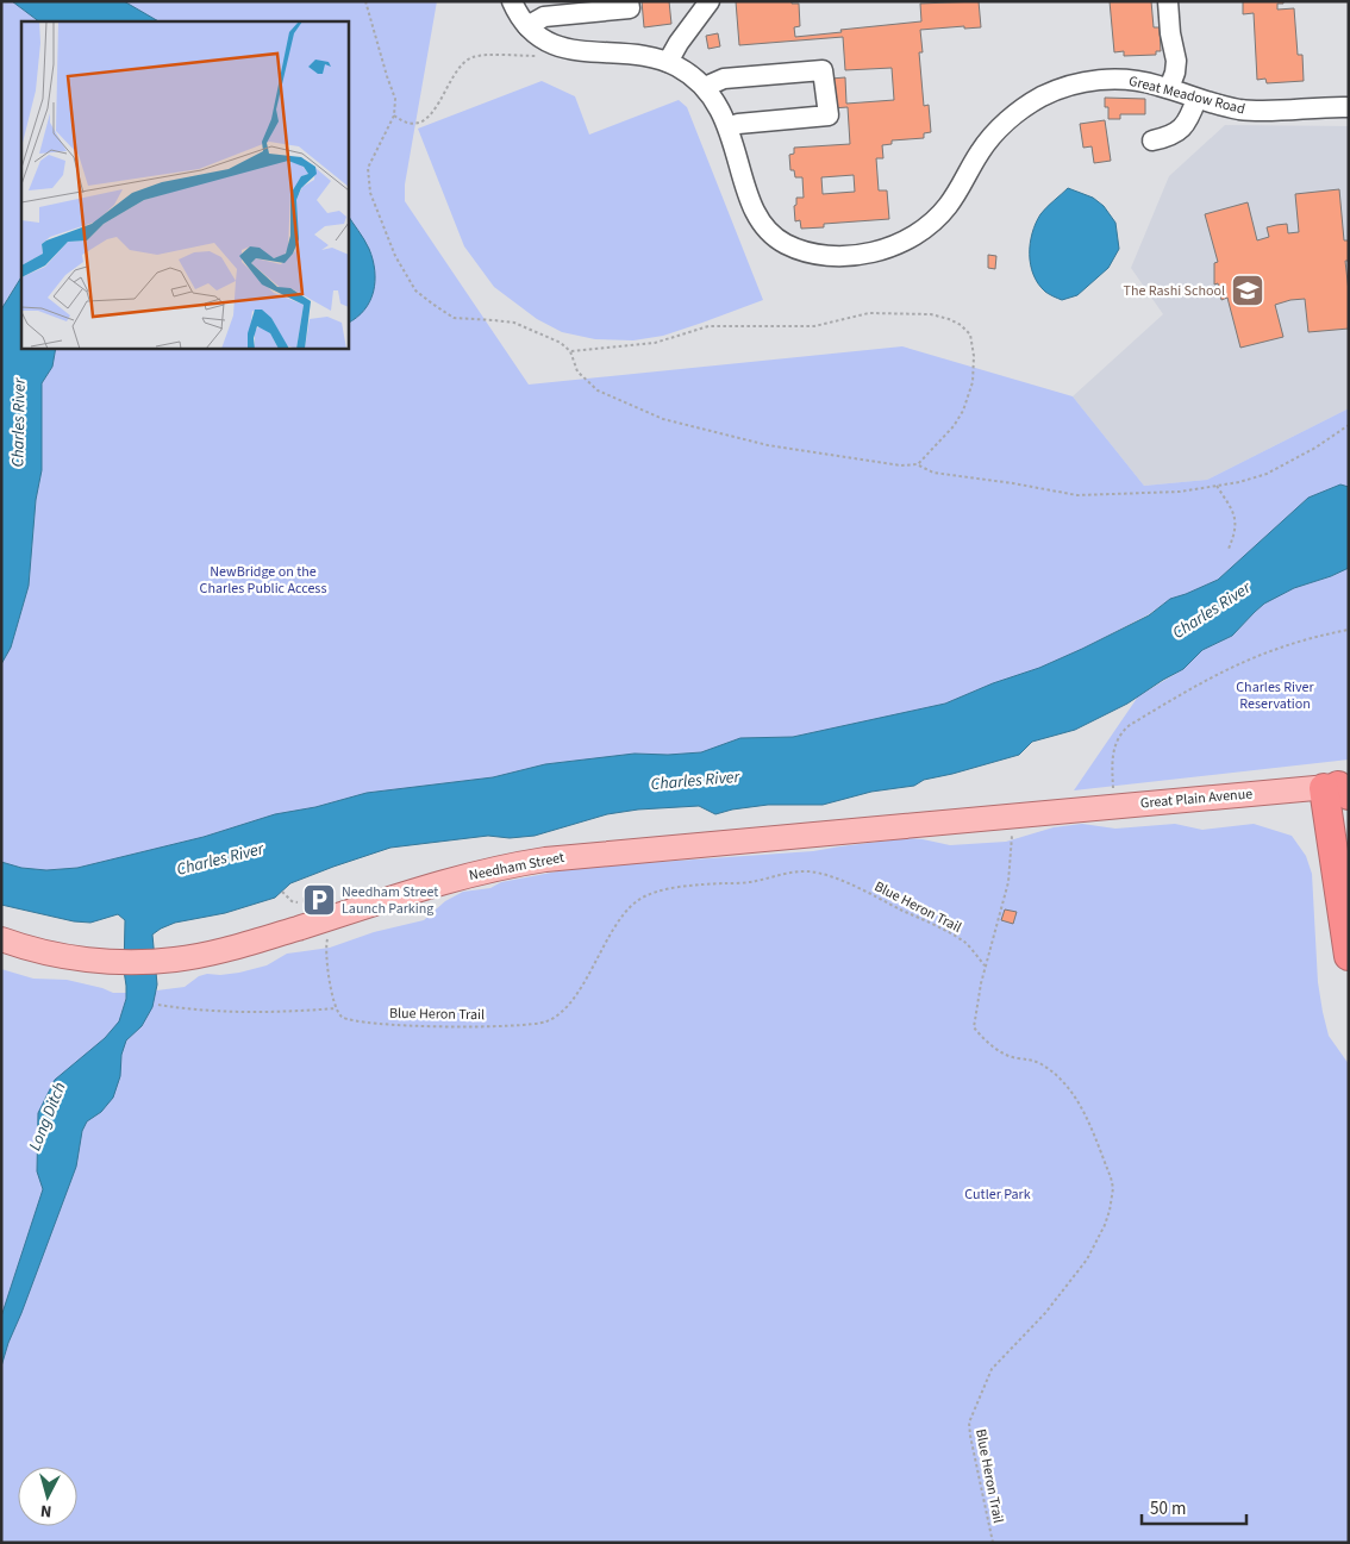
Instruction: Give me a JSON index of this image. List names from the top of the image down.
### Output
{
  "streets": {
    "main road": ["Great Plain Avenue", "Needham Street"],
    "street": ["Great Meadow Road"],
    "path": ["Blue Heron Trail"]
  },
  "crossings": [
    ["Great Plain Avenue", "Needham Street"]
  ],
  "water": ["Charles River", "Long Ditch"],
  "parks": ["NewBridge on the Charles Public Access", "Charles River Reservation", "Cutler Park"],
  "places": {
    "school or university": ["The Rashi School"],
    "parking": ["Needham Street Launch Parking"]
  },
  "scale_bar": "50 m",
  "north": "bottom"
}
